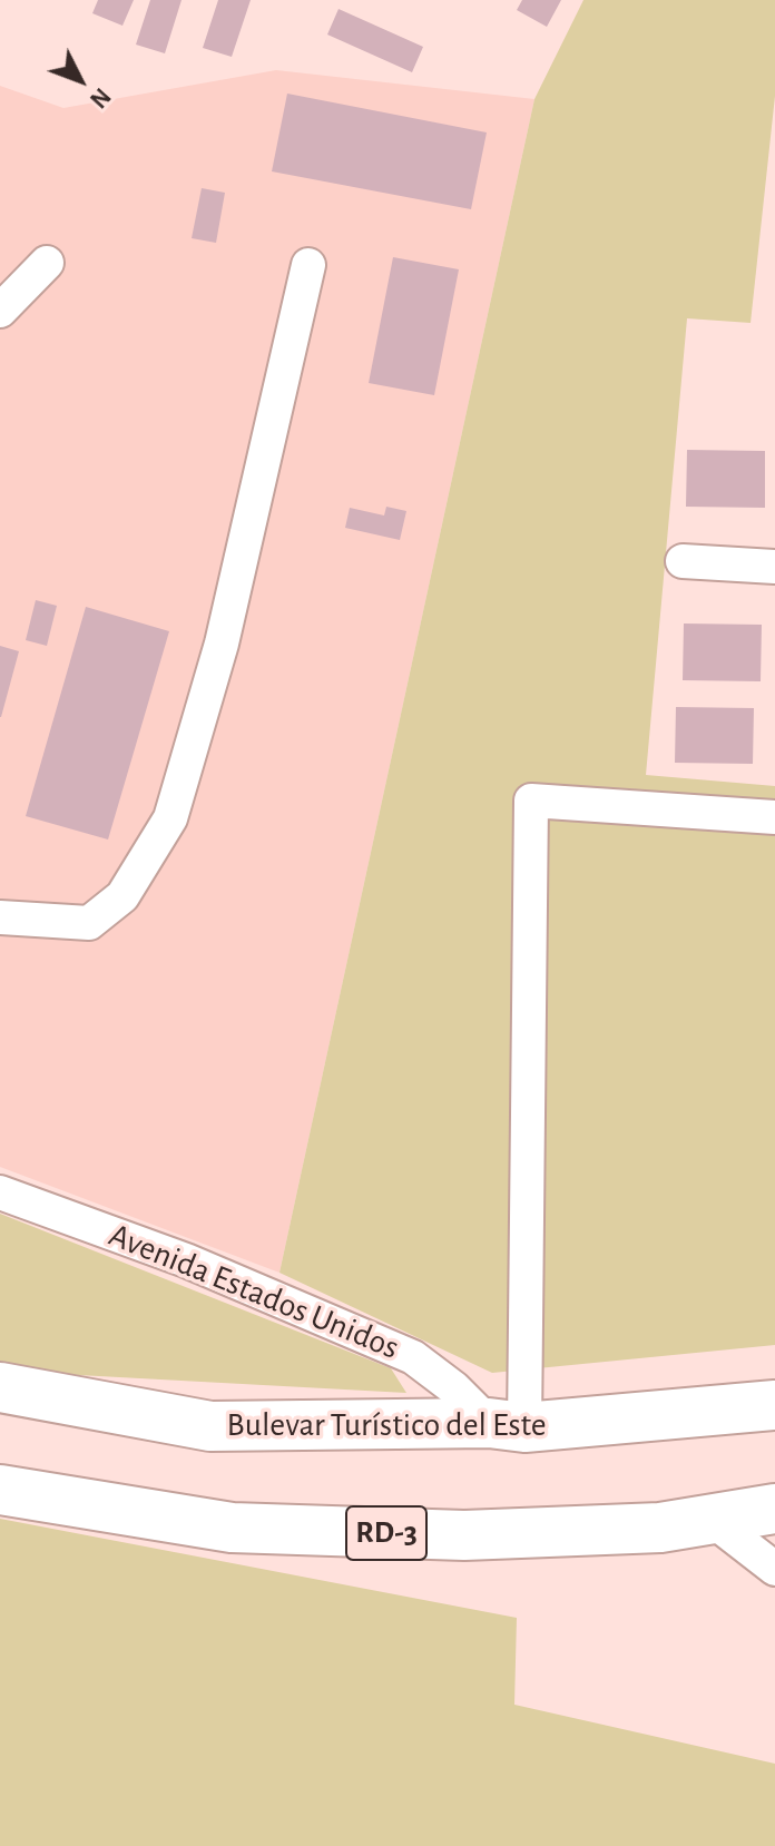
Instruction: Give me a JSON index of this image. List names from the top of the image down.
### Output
{
  "streets": {
    "highway": ["Bulevar Turístico del Este", "RD-3"],
    "street": ["Avenida Estados Unidos"]
  },
  "crossings": [
    ["Avenida Estados Unidos", "Bulevar Turístico del Este"]
  ],
  "north": "bottom right"
}
